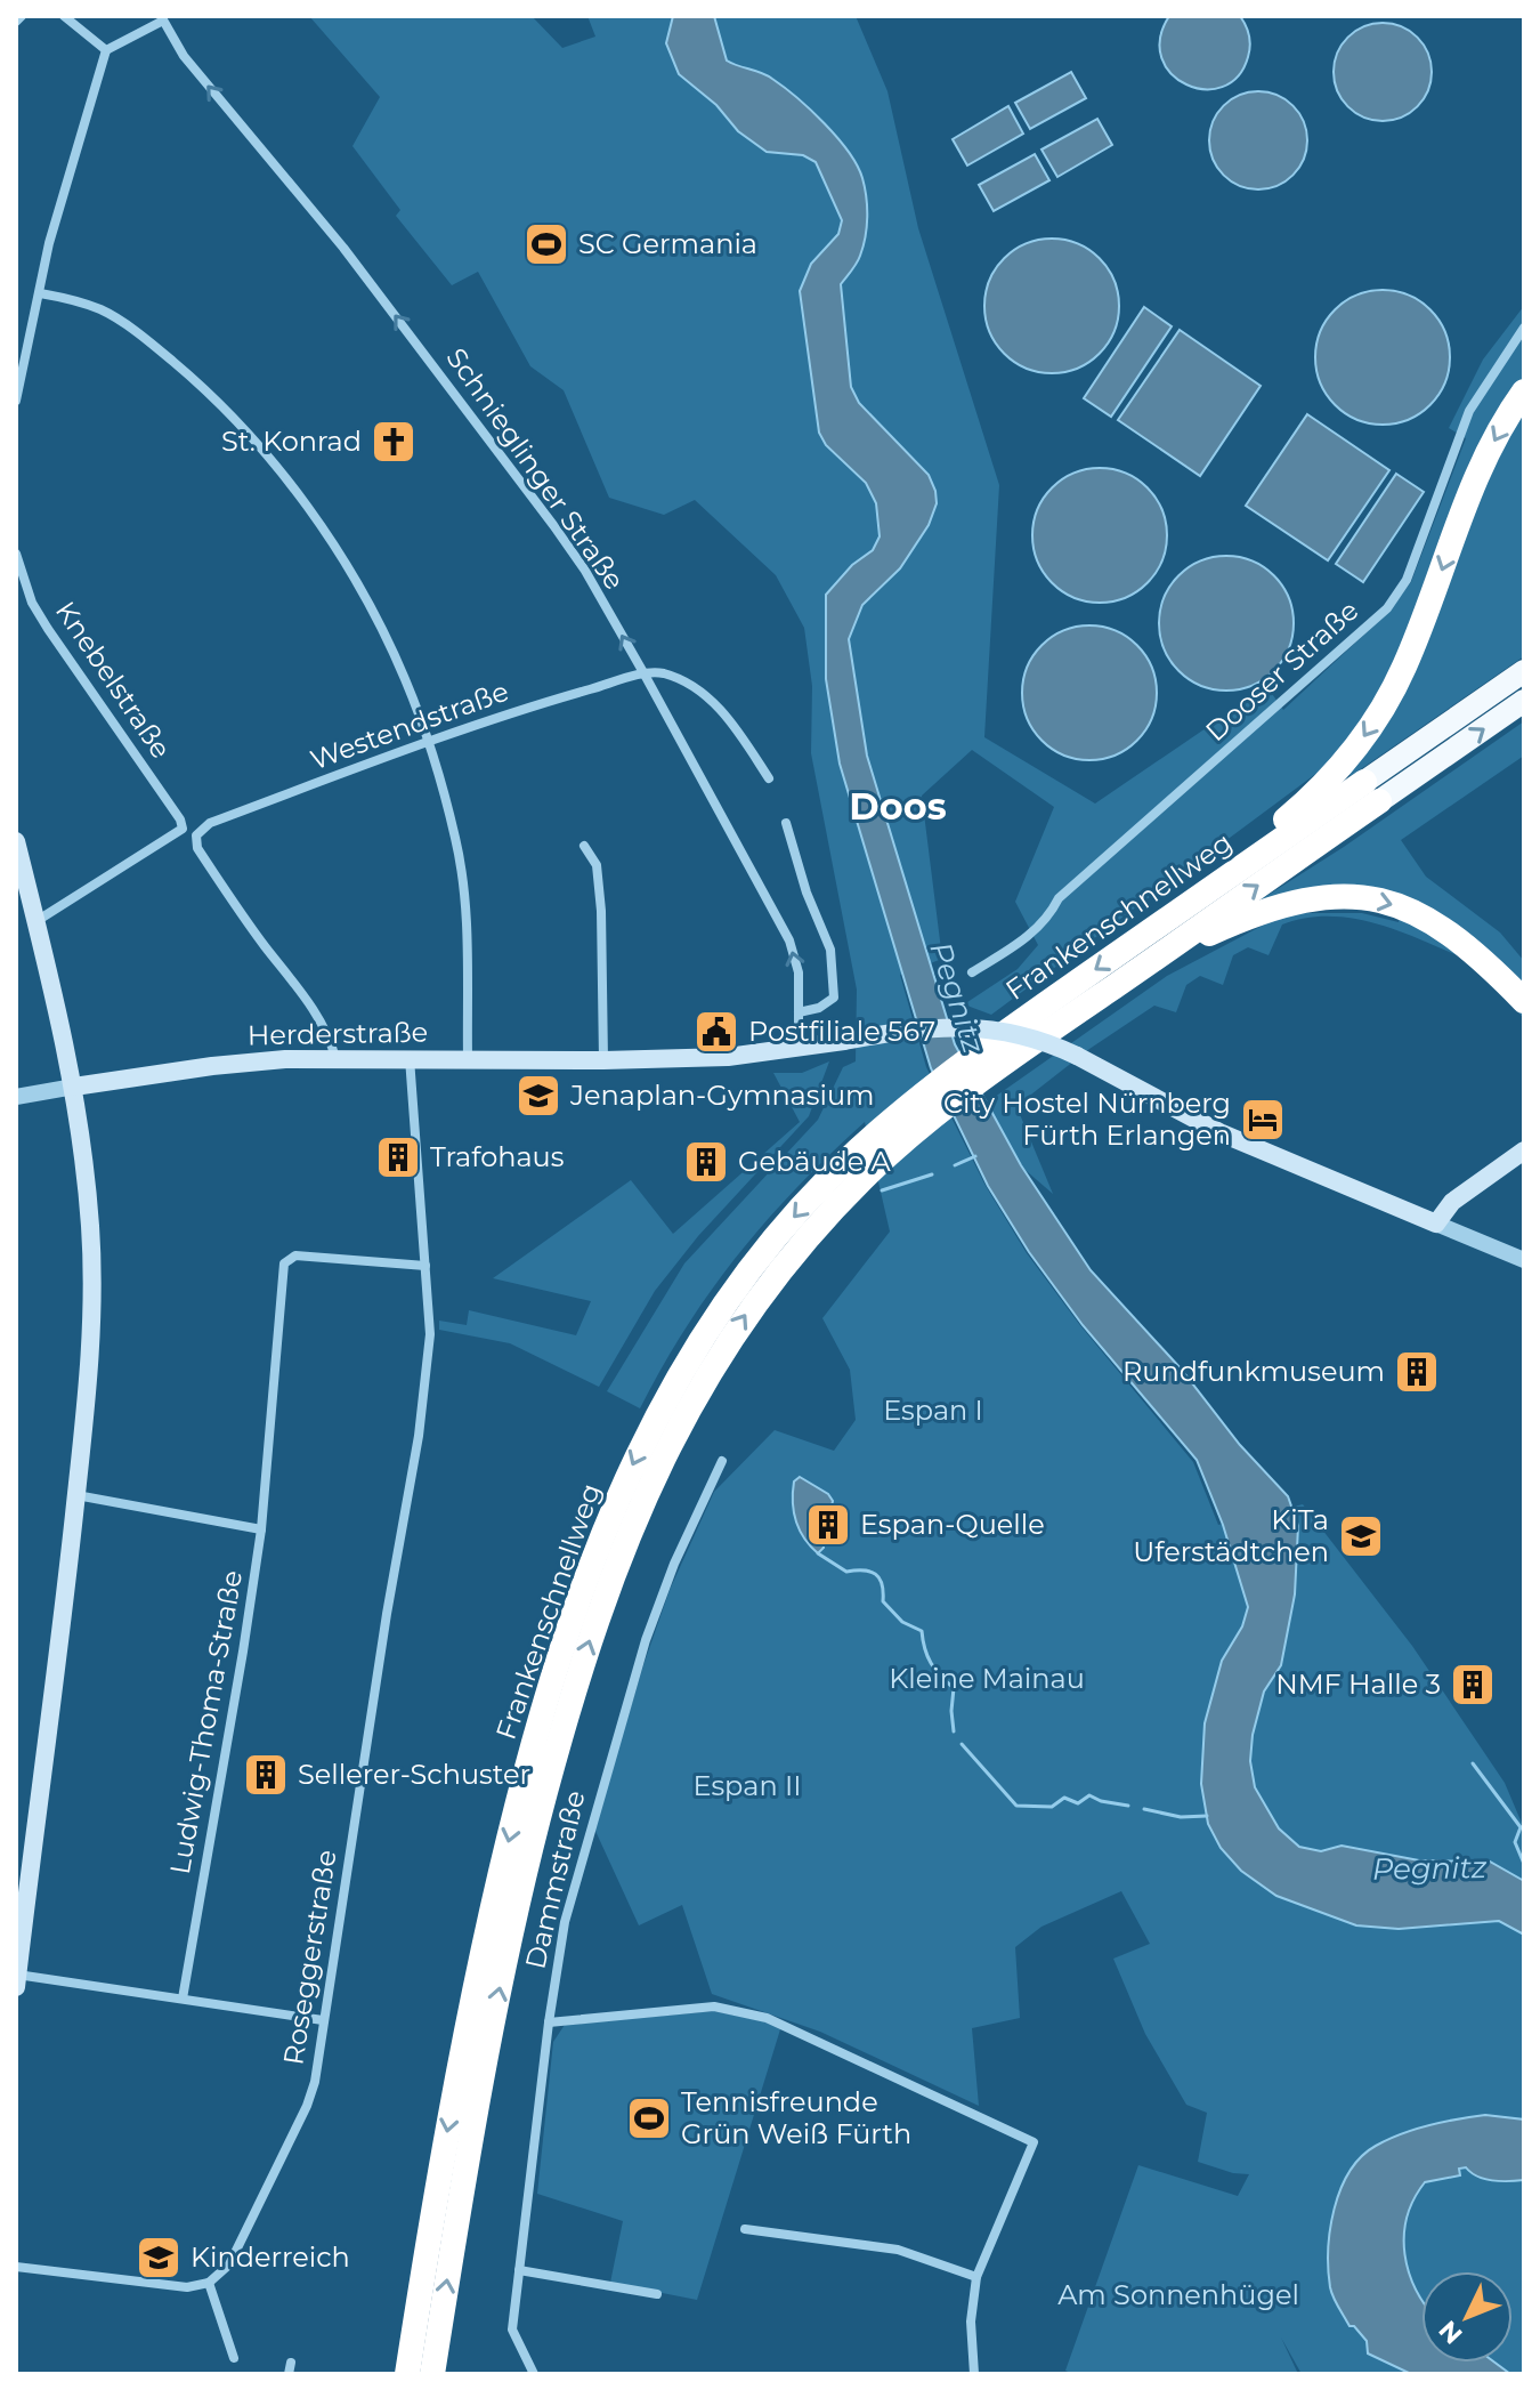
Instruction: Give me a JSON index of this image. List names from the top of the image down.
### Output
{
  "streets": {
    "highway": ["Frankenschnellweg"],
    "main road": ["Herderstraße"],
    "street": [
      "Schnieglinger Straße",
      "Dooser Straße",
      "Knebelstraße",
      "Westendstraße",
      "Ludwig-Thoma-Straße",
      "Dammstraße",
      "Roseggerstraße"
    ]
  },
  "crossings": [
    ["Schnieglinger Straße", "Westendstraße"],
    ["Schnieglinger Straße", "Herderstraße"],
    ["Westendstraße", "Herderstraße"],
    ["Herderstraße", "Roseggerstraße"],
    ["Ludwig-Thoma-Straße", "Roseggerstraße"]
  ],
  "one_way": ["Schnieglinger Straße"],
  "districts": ["Doos"],
  "water": ["Pegnitz"],
  "parks": [
    "Espan I",
    "Kleine Mainau",
    "Espan II",
    "Am Sonnenhügel"
  ],
  "places": {
    "sports": ["SC Germania", "Tennisfreunde Grün Weiß Fürth"],
    "church": ["St. Konrad"],
    "public building": ["Postfiliale 567"],
    "school or university": ["Jenaplan-Gymnasium", "KiTa Uferstädtchen", "Kinderreich"],
    "hotel": ["City Hostel Nürnberg Fürth Erlangen"],
    "building": [
      "Trafohaus",
      "Gebäude A",
      "Rundfunkmuseum",
      "Espan-Quelle",
      "NMF Halle 3",
      "Sellerer-Schuster"
    ]
  },
  "north": "bottom left"
}
